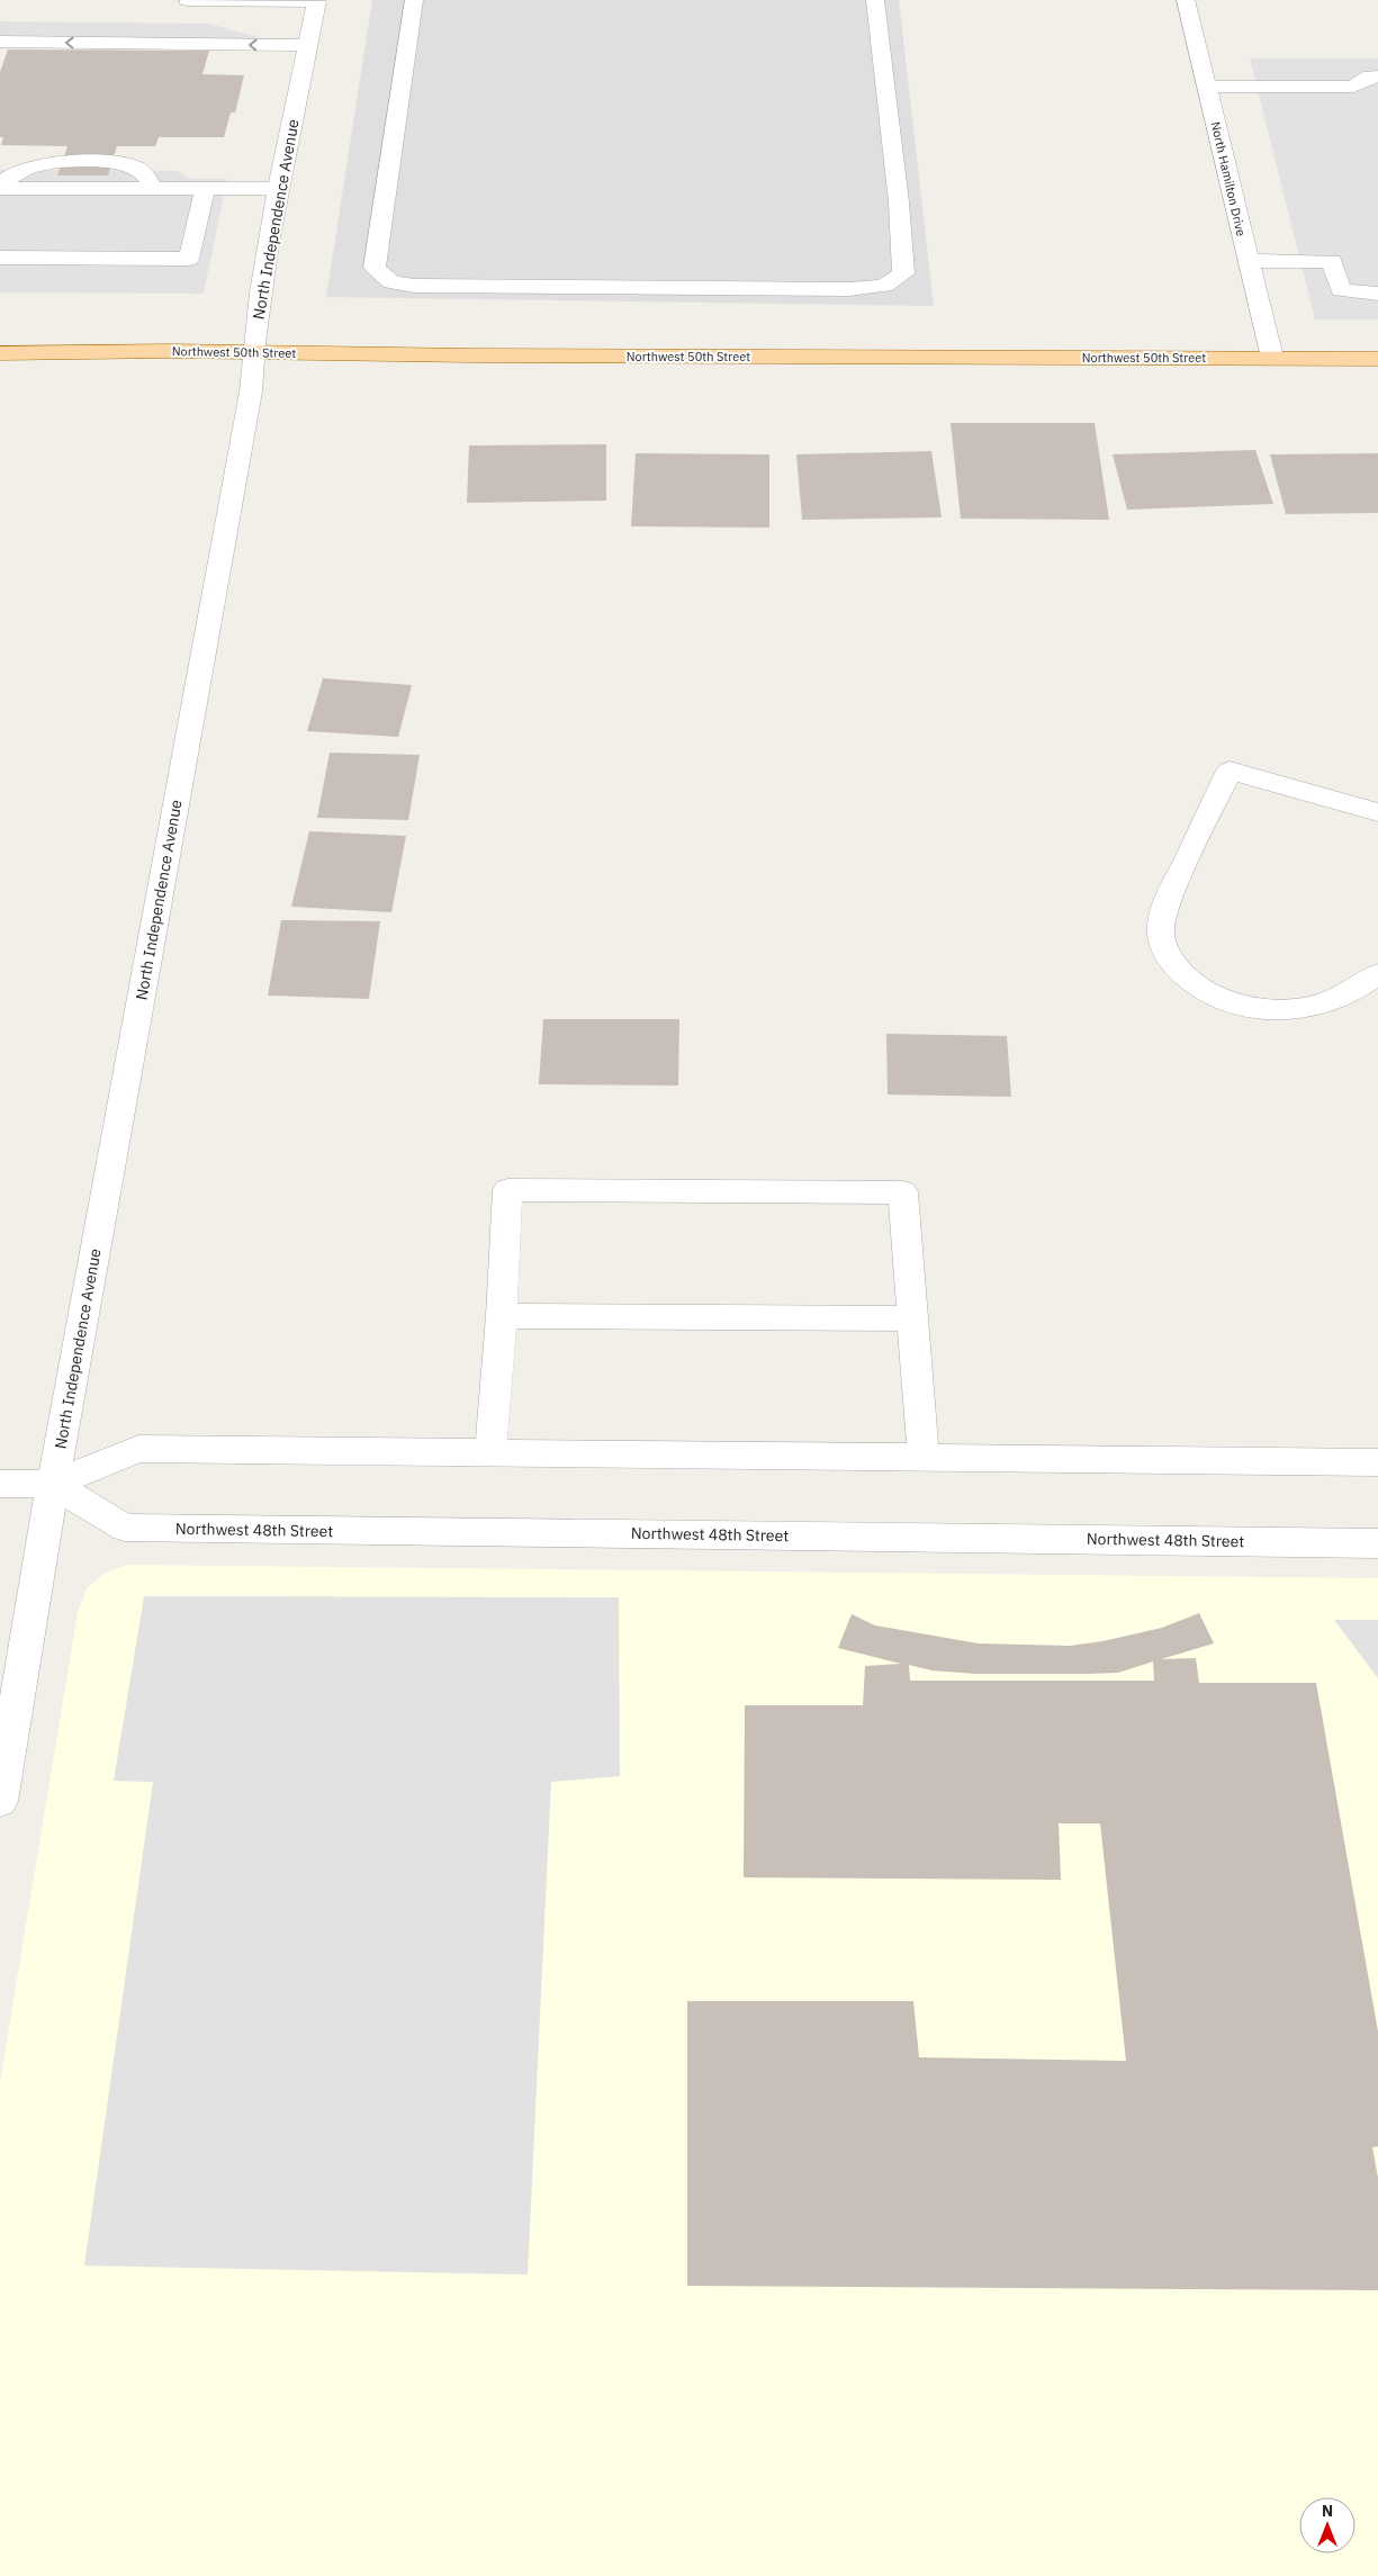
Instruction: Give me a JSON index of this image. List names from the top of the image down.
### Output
{
  "streets": {
    "main road": ["Northwest 50th Street"],
    "street": ["North Hamilton Drive", "North Independence Avenue", "Northwest 48th Street"]
  },
  "crossings": [
    ["North Hamilton Drive", "Northwest 50th Street"],
    ["North Independence Avenue", "Northwest 50th Street"],
    ["North Independence Avenue", "Northwest 48th Street"]
  ],
  "north": "top"
}
